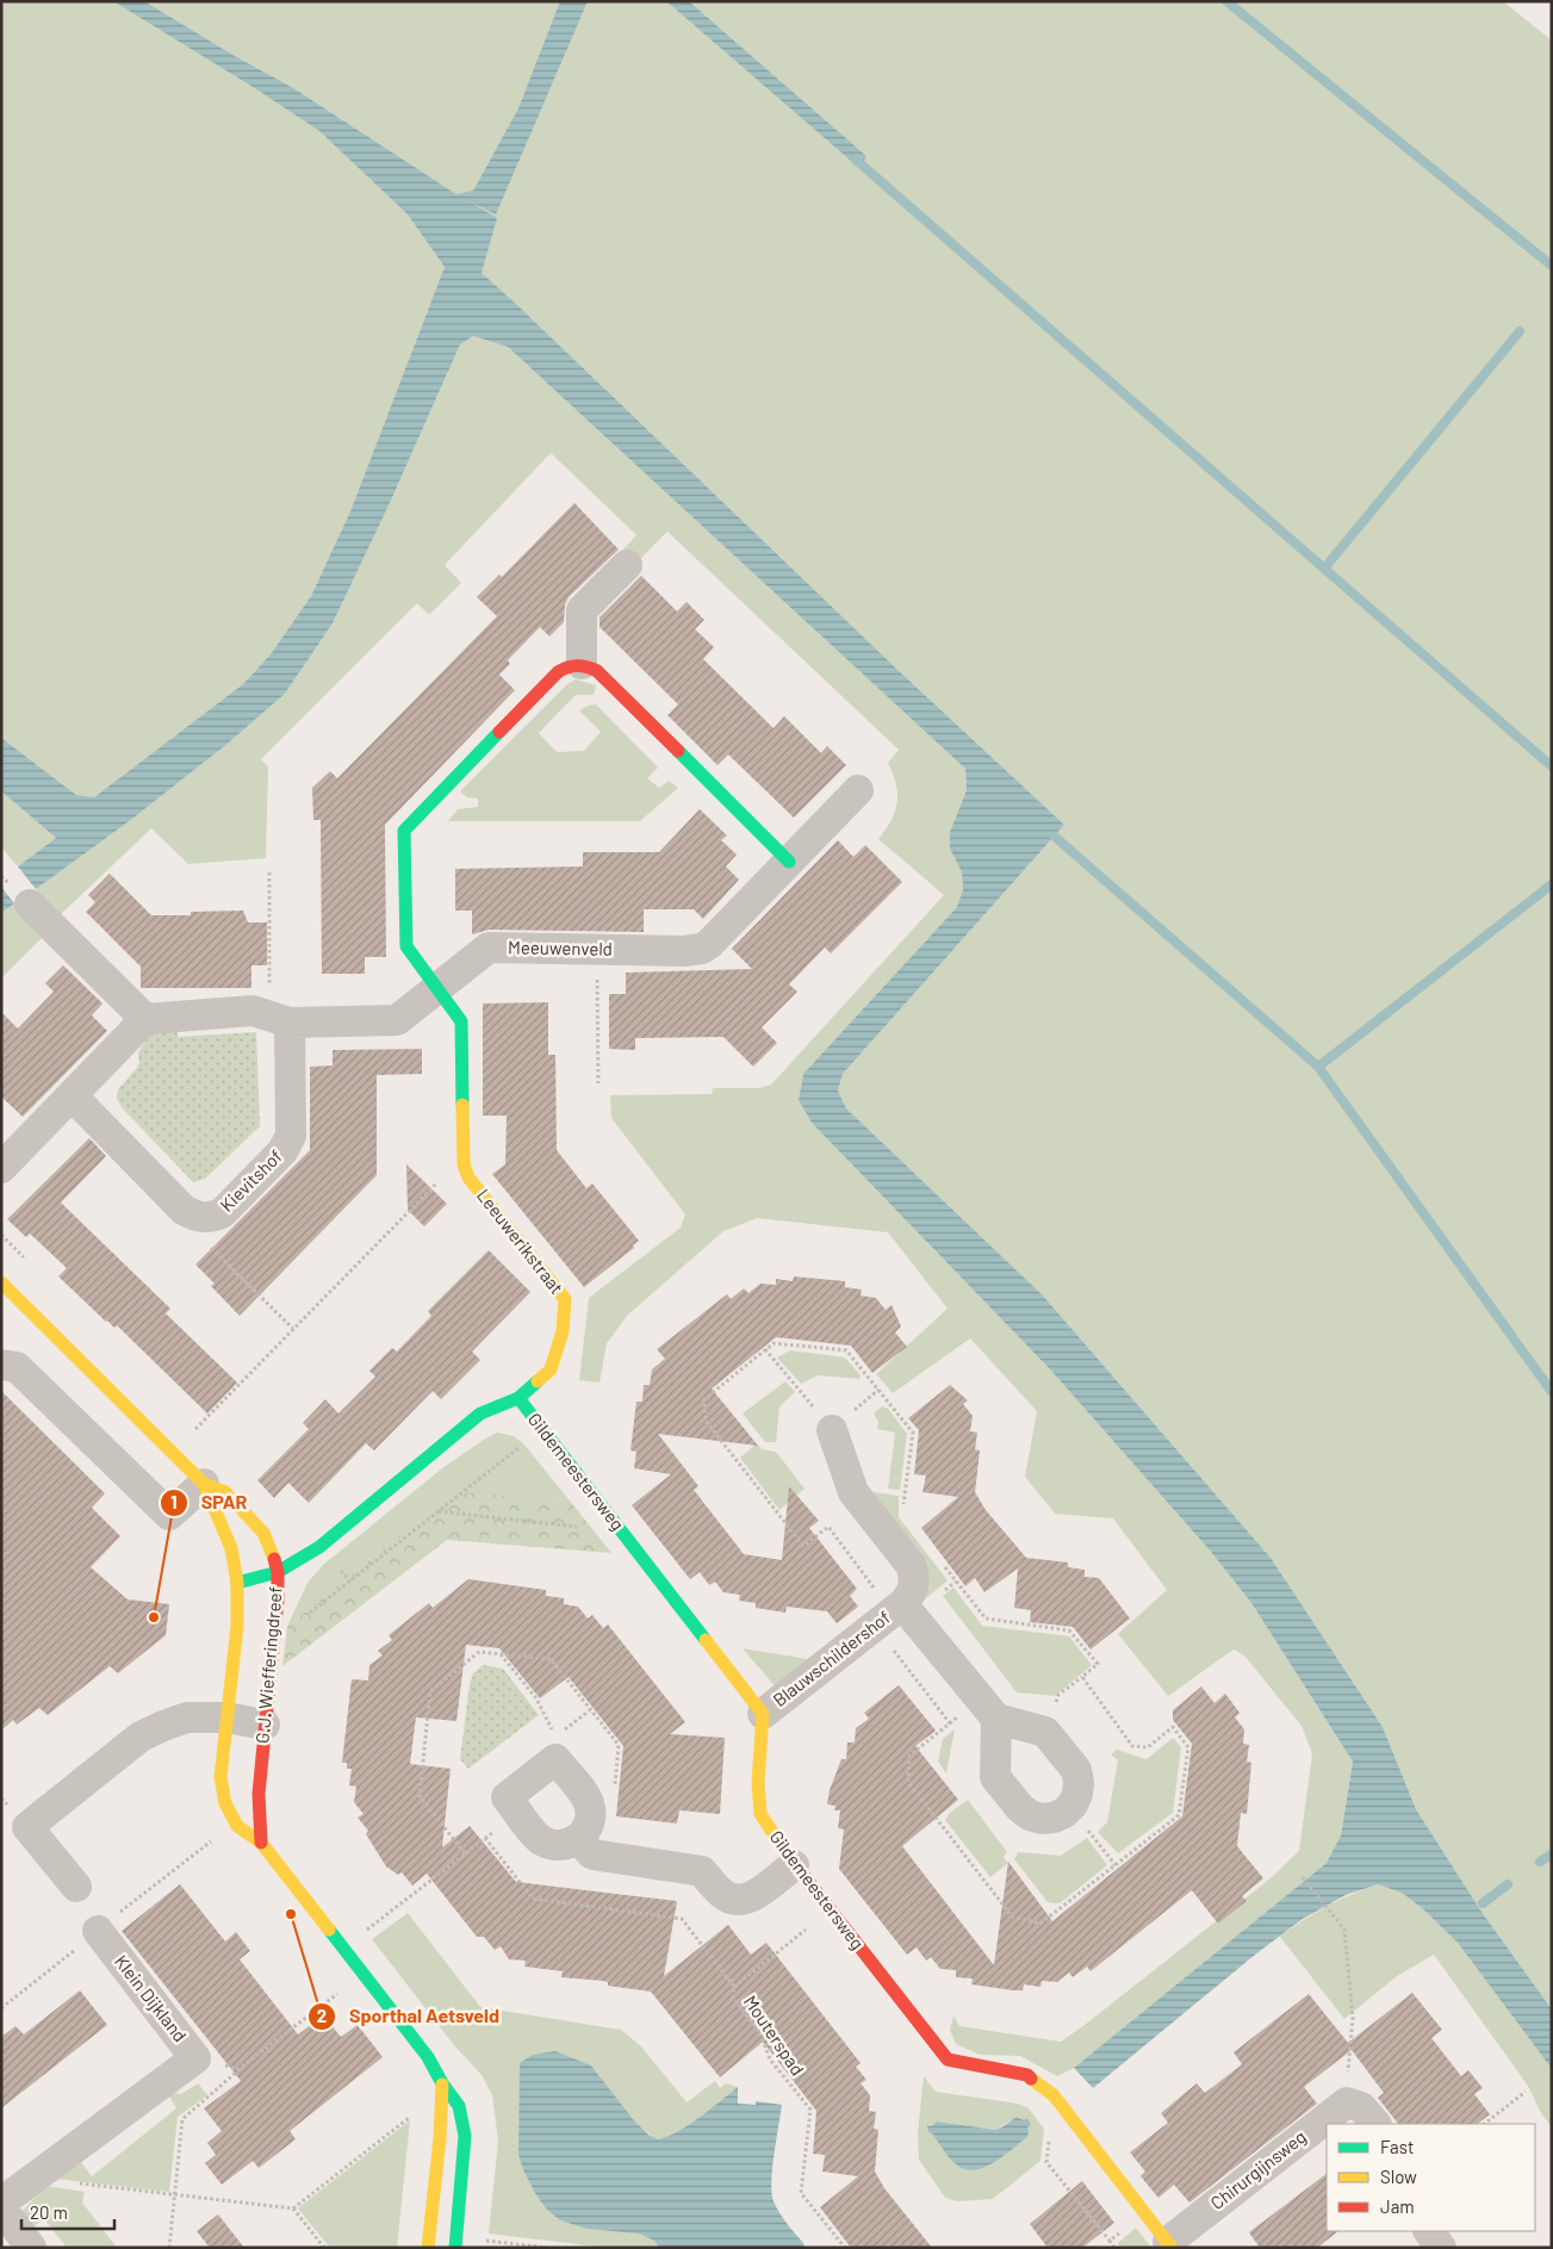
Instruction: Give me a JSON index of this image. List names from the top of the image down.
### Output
{
  "streets": {
    "street": [
      "Meeuwenveld",
      "Kievitshof",
      "Leeuwerikstraat",
      "Gildemeestersweg",
      "Blauwschildershof",
      "G.J. Wiefferingdreef",
      "Klein Dijkland",
      "Chirurgijnsweg"
    ],
    "path": ["Mouterspad"]
  },
  "crossings": [
    ["Meeuwenveld", "Leeuwerikstraat"],
    ["Leeuwerikstraat", "Gildemeestersweg"],
    ["Leeuwerikstraat", "G.J. Wiefferingdreef"],
    ["Gildemeestersweg", "Blauwschildershof"],
    ["Gildemeestersweg", "Chirurgijnsweg"]
  ],
  "places": ["SPAR", "Sporthal Aetsveld"],
  "legend": ["Fast", "Slow", "Jam"],
  "scale_bar": "20 m"
}
